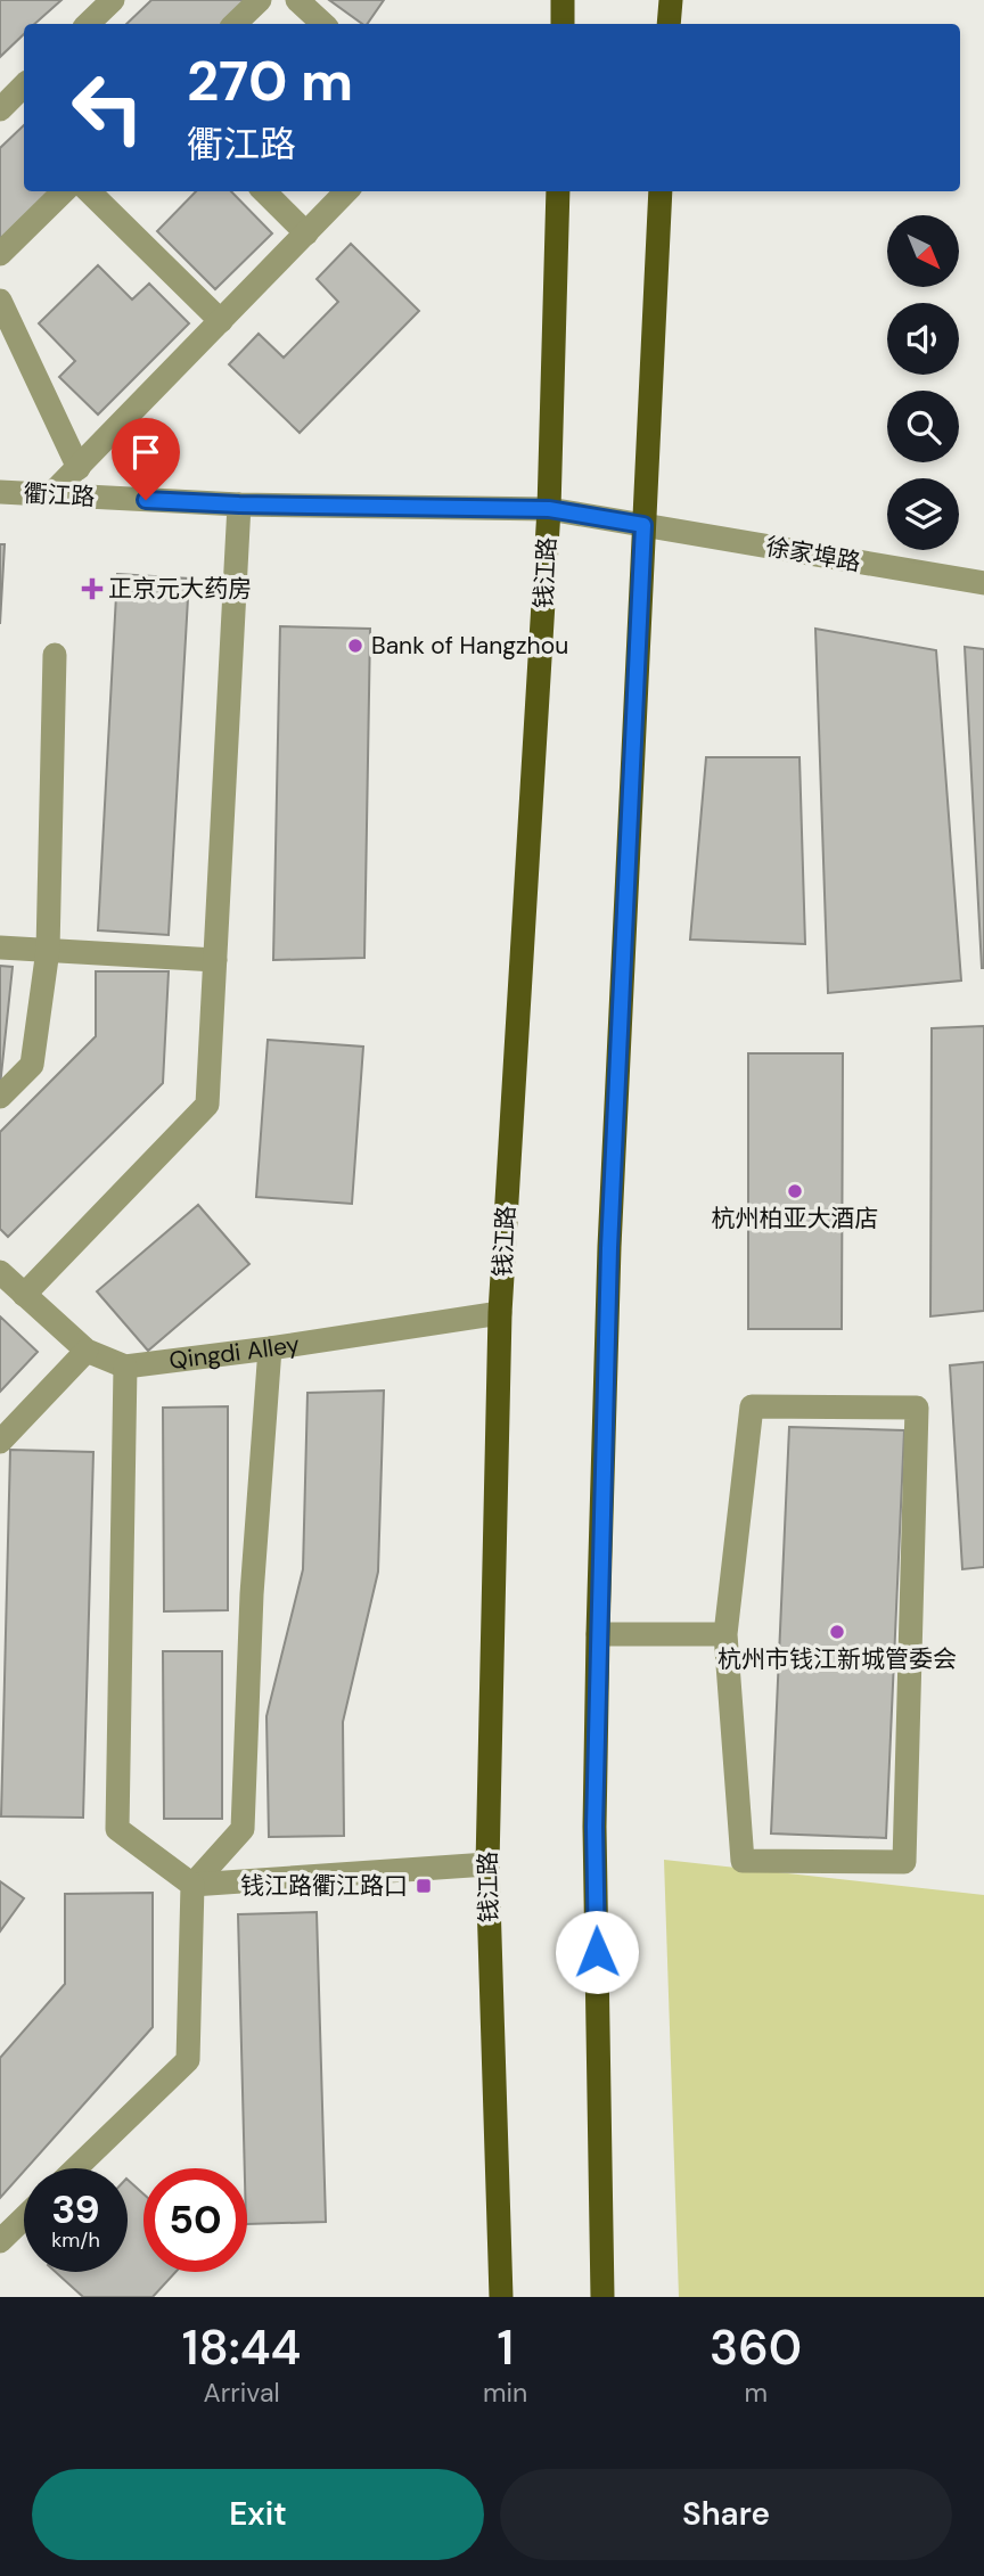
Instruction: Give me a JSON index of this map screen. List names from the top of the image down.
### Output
{
  "streets": {
    "main road": ["钱江路"],
    "street": ["衢江路", "徐家埠路", "Qingdi Alley"]
  },
  "crossings": [
    ["衢江路", "徐家埠路"],
    ["衢江路", "钱江路"],
    ["钱江路", "Qingdi Alley"]
  ],
  "places": {
    "health": ["正京元大药房"],
    "other": ["Bank of Hangzhou", "杭州柏亚大酒店", "杭州市钱江新城管委会"],
    "transit": ["钱江路衢江路口"]
  },
  "north": "bottom right",
  "page": {
    "turn": ["270 m", "衢江路"],
    "speed": "39 km/h",
    "limit": "50",
    "eta": [
      "18:44",
      "Arrival",
      "1",
      "min",
      "360",
      "m"
    ],
    "buttons": ["Exit", "Share"]
  }
}
